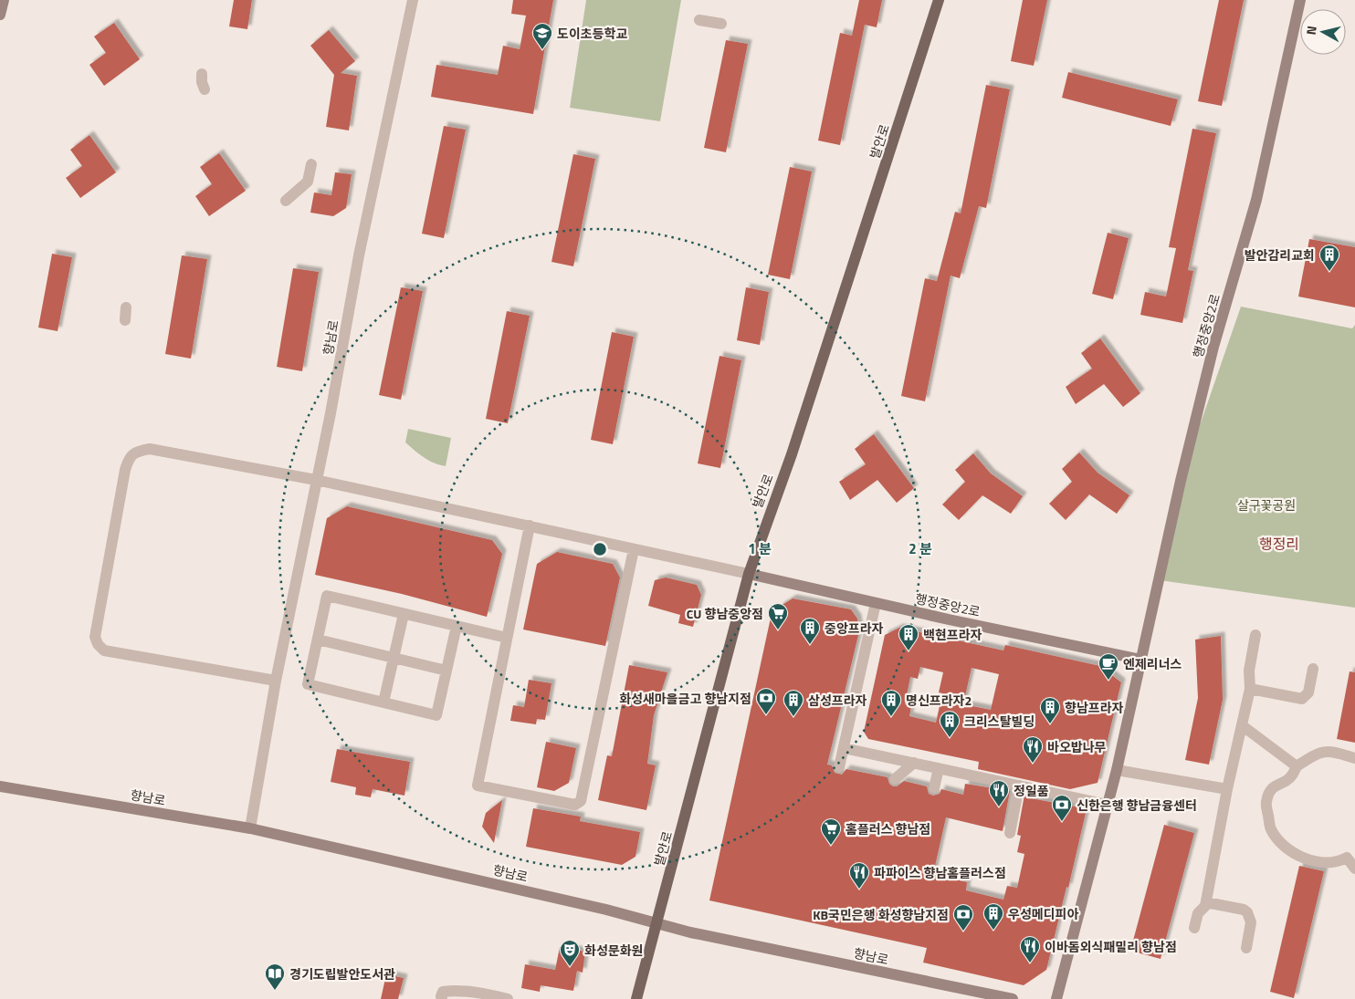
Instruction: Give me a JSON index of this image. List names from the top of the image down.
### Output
{
  "streets": {
    "main road": ["발안로"],
    "street": ["행정중앙2로", "향남로"]
  },
  "crossings": [
    ["발안로", "행정중앙2로"],
    ["발안로", "향남로"]
  ],
  "districts": ["행정리"],
  "parks": ["살구꽃공원"],
  "places": {
    "school or university": ["도이초등학교"],
    "building": [
      "발안감리교회",
      "중앙프라자",
      "백현프라자",
      "삼성프라자",
      "명신프라자2",
      "향남프라자",
      "크리스탈빌딩",
      "우성메디피아"
    ],
    "supermarket": ["CU 향남중앙점", "홈플러스 향남점"],
    "cafe": ["엔제리너스"],
    "bank": ["화성새마을금고 향남지점", "신한은행 향남금융센터", "KB국민은행 화성향남지점"],
    "restaurant": [
      "바오밥나무",
      "정일품",
      "파파이스 향남홈플러스점",
      "이바돔외식패밀리 향남점"
    ],
    "theatre": ["화성문화원"],
    "library": ["경기도립발안도서관"]
  },
  "north": "left",
  "rings": ["1 분", "2 분"]
}
